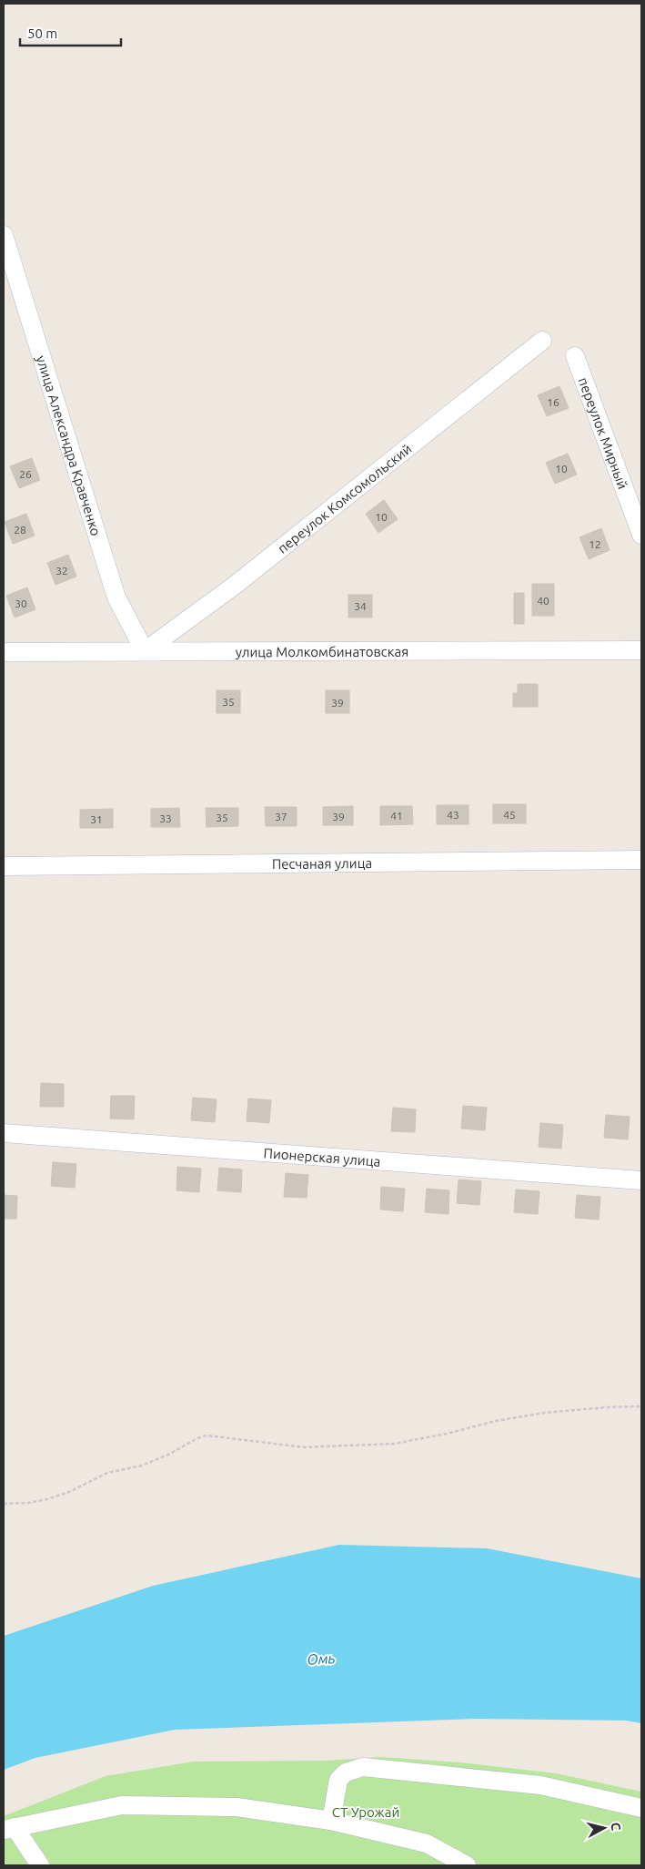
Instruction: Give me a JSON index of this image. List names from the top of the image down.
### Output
{
  "streets": {
    "street": [
      "переулок Мирный",
      "улица Александра Кравченко",
      "переулок Комсомольский",
      "улица Молкомбинатовская",
      "Песчаная улица",
      "Пионерская улица"
    ]
  },
  "crossings": [
    ["улица Александра Кравченко", "переулок Комсомольский"],
    ["улица Александра Кравченко", "улица Молкомбинатовская"],
    ["переулок Комсомольский", "улица Молкомбинатовская"]
  ],
  "water": ["Омь"],
  "parks": ["СТ Урожай"],
  "house_numbers": [
    "16",
    "10",
    "26",
    "10",
    "28",
    "12",
    "32",
    "40",
    "30",
    "34",
    "35",
    "39",
    "43",
    "45",
    "41",
    "37",
    "39",
    "35",
    "33",
    "31"
  ],
  "scale_bar": "50 m",
  "north": "right"
}
